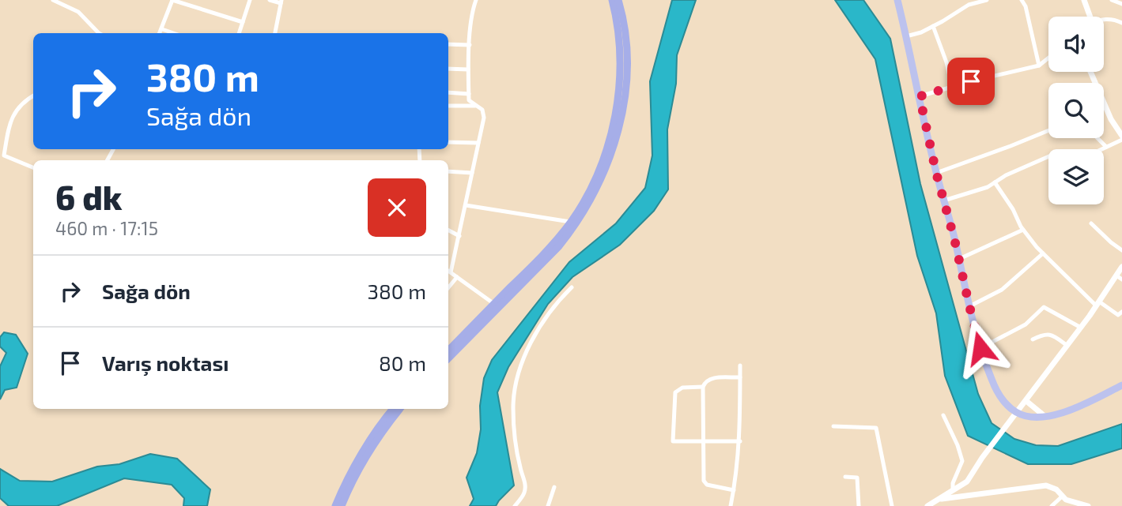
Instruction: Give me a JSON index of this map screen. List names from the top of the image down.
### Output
{
  "page": {
    "turn": ["380 m", "Sağa dön"],
    "heading": ["6 dk", "460 m · 17:15"],
    "list": [
      {
        "name": "Sağa dön",
        "value": "380 m"
      },
      {
        "name": "Varış noktası",
        "value": "80 m"
      }
    ]
  }
}
